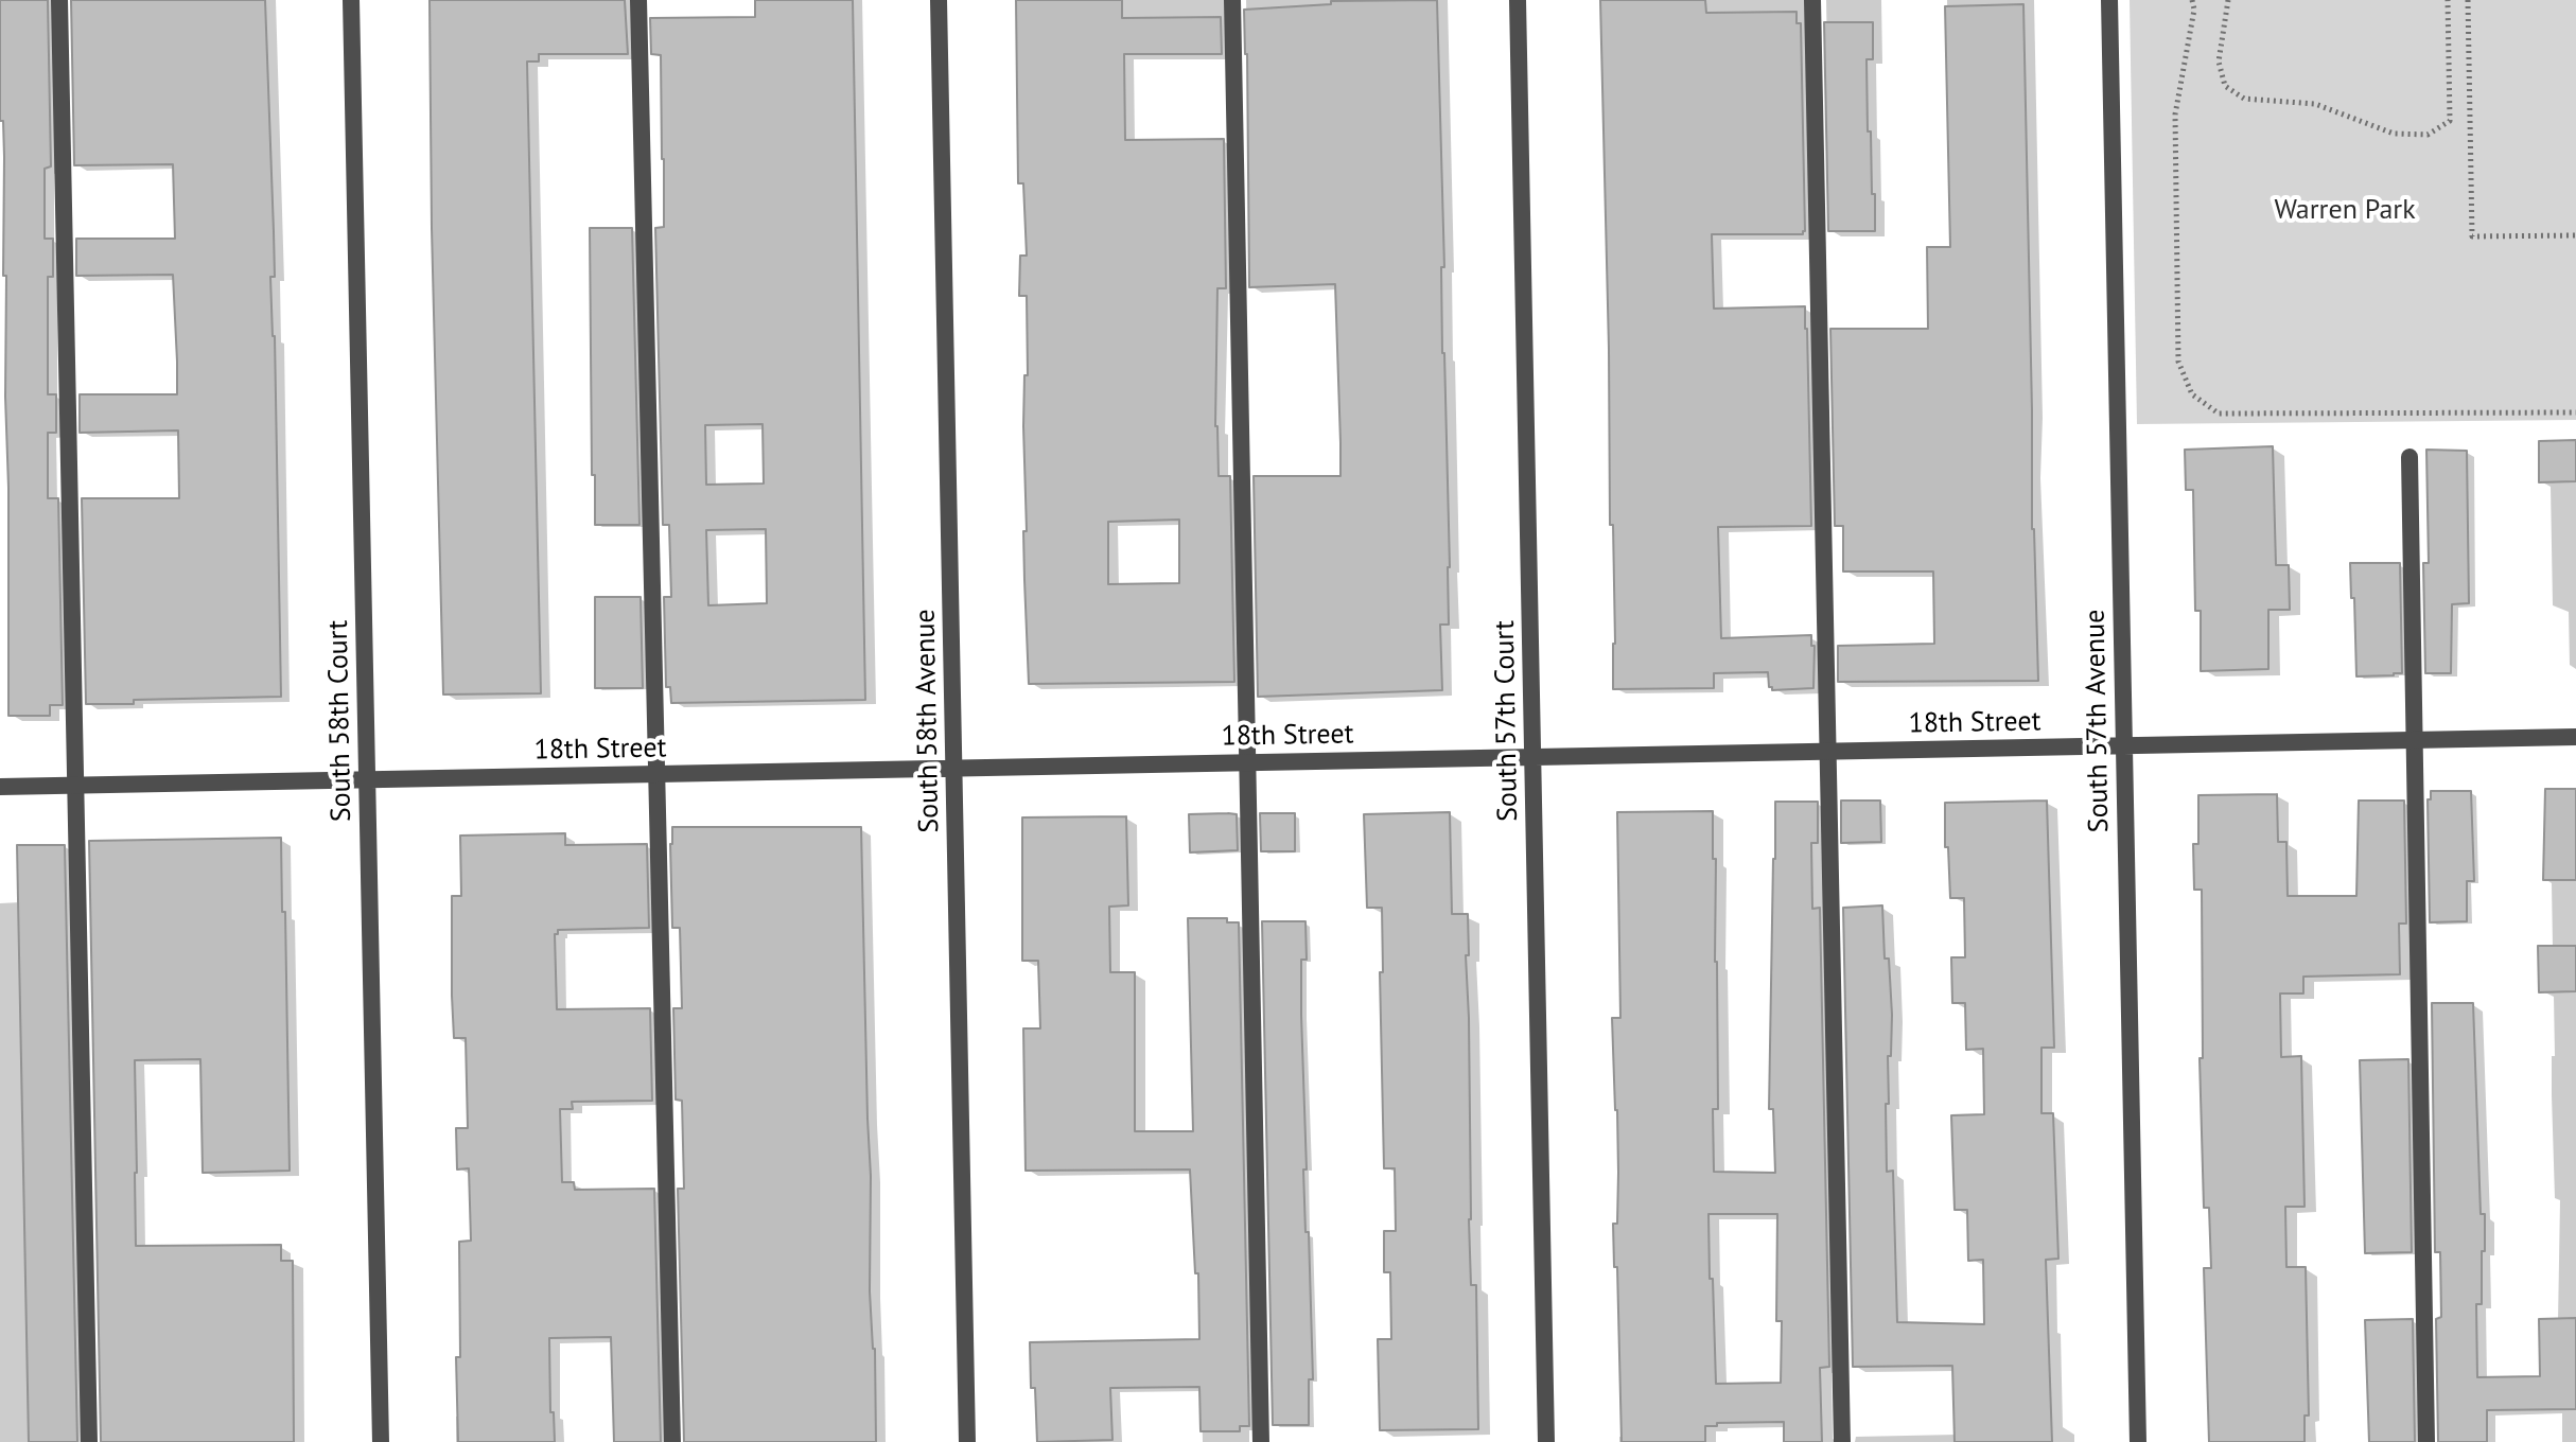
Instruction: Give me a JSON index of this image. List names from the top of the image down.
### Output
{
  "streets": {
    "street": [
      "South 58th Court",
      "South 58th Avenue",
      "South 57th Court",
      "South 57th Avenue",
      "18th Street"
    ]
  },
  "crossings": [
    ["South 58th Court", "18th Street"],
    ["South 58th Avenue", "18th Street"],
    ["South 57th Court", "18th Street"],
    ["South 57th Avenue", "18th Street"]
  ],
  "parks": ["Warren Park"]
}
